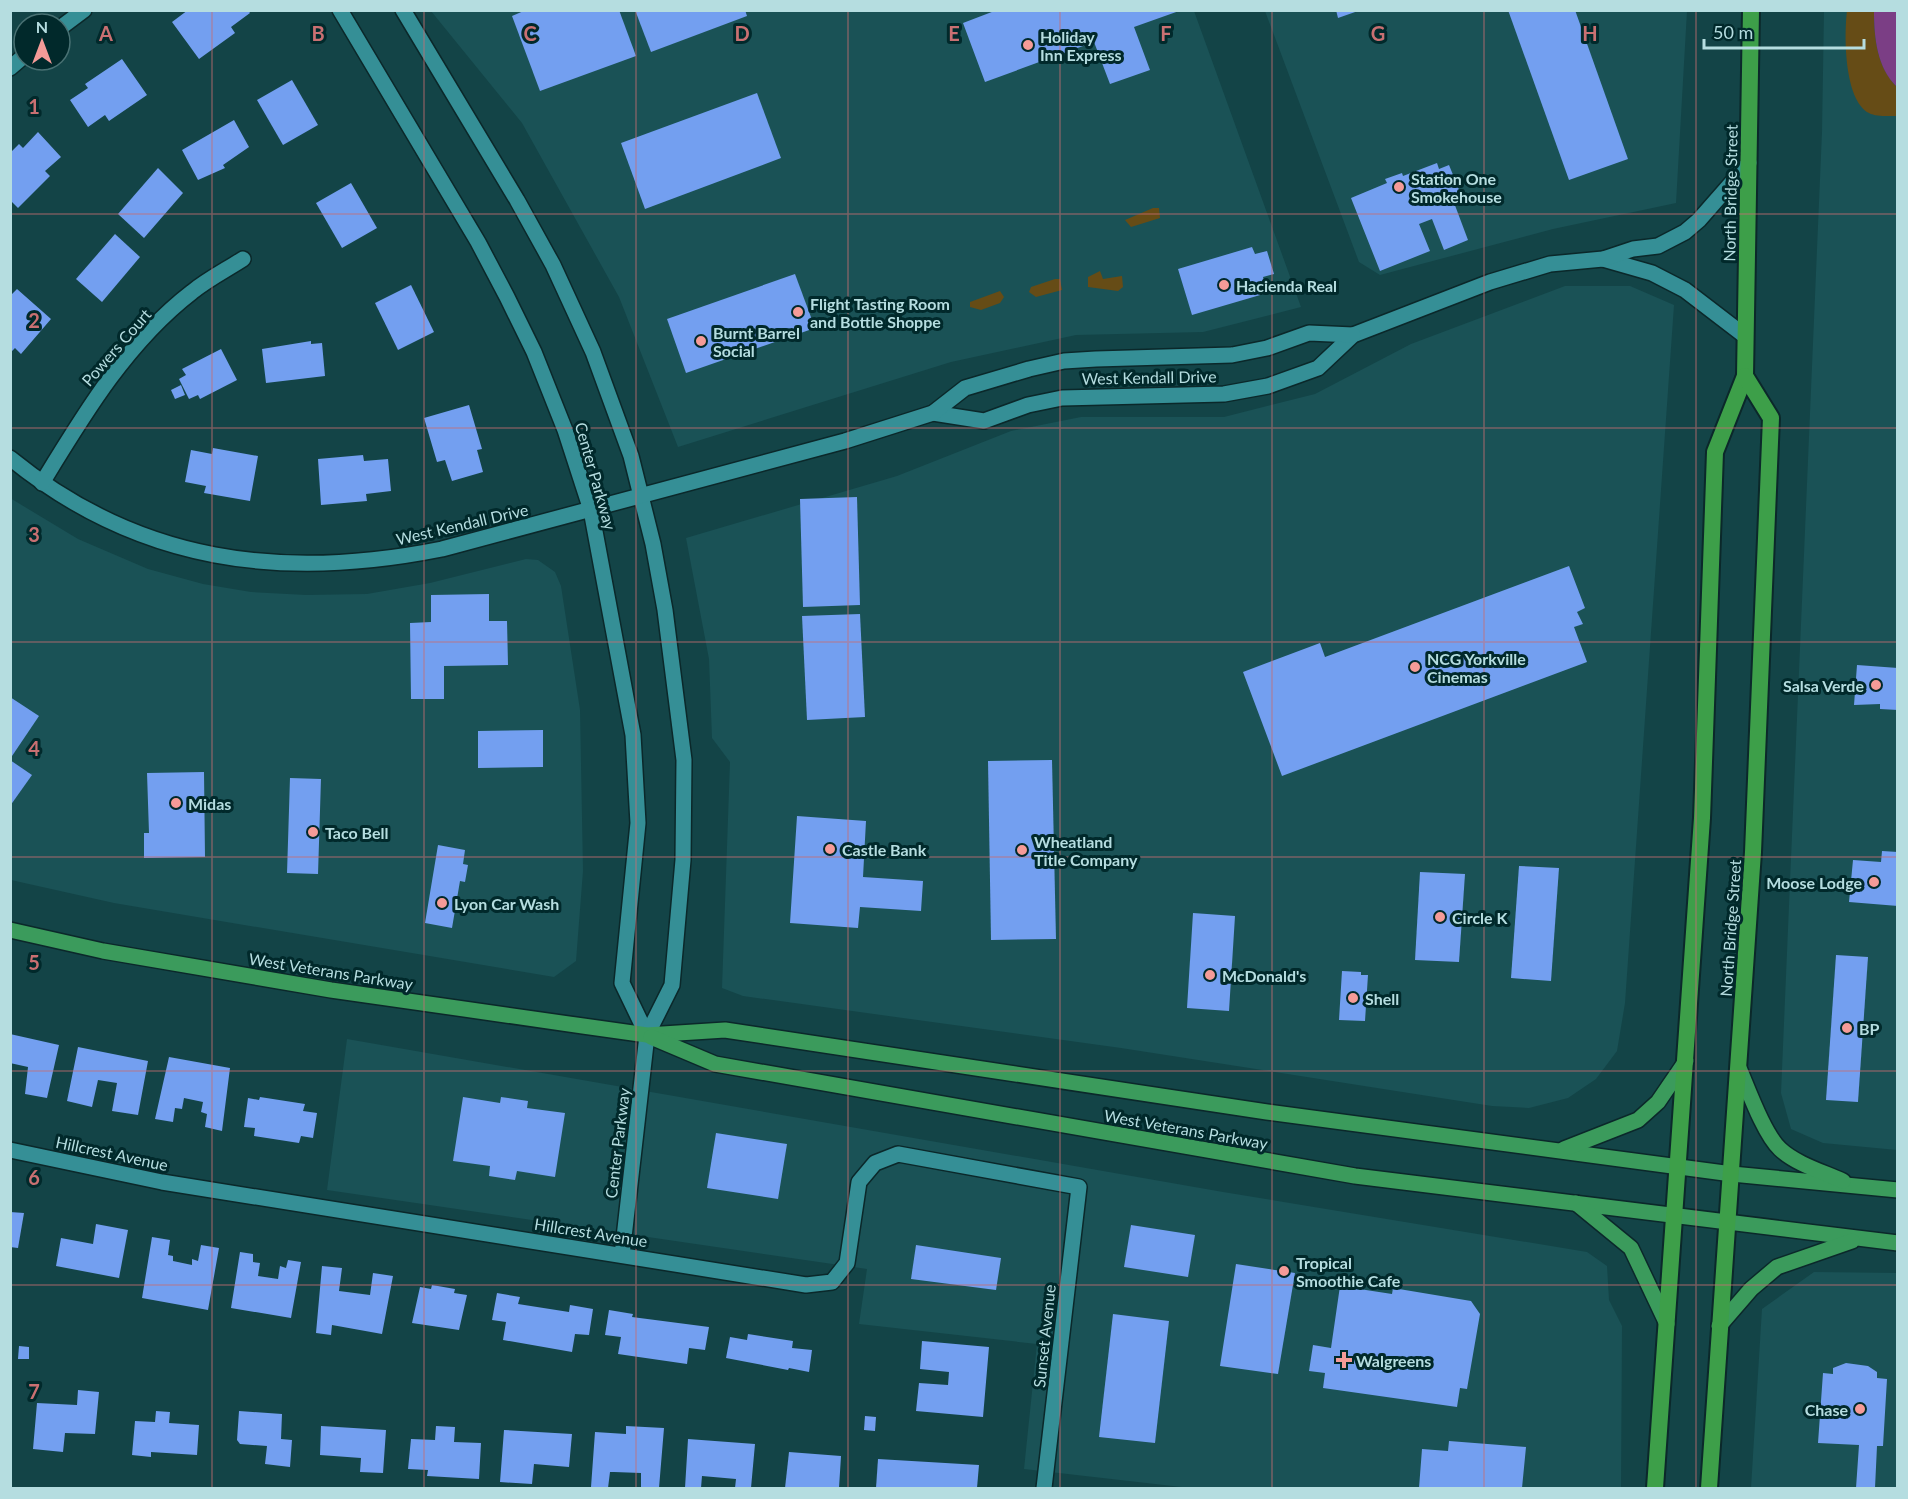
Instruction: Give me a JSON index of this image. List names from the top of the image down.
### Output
{
  "streets": {
    "highway": ["North Bridge Street"],
    "main road": ["West Veterans Parkway"],
    "street": [
      "Powers Court",
      "West Kendall Drive",
      "Center Parkway",
      "Hillcrest Avenue",
      "Sunset Avenue"
    ]
  },
  "crossings": [
    ["North Bridge Street", "West Kendall Drive"],
    ["North Bridge Street", "West Veterans Parkway"],
    ["Powers Court", "West Kendall Drive"],
    ["West Kendall Drive", "Center Parkway"],
    ["Center Parkway", "West Veterans Parkway"],
    ["Center Parkway", "Hillcrest Avenue"],
    ["Hillcrest Avenue", "Sunset Avenue"]
  ],
  "places": {
    "other": [
      "Holiday Inn Express",
      "Station One Smokehouse",
      "Hacienda Real",
      "Flight Tasting Room and Bottle Shoppe",
      "Burnt Barrel Social",
      "NCG Yorkville Cinemas",
      "Salsa Verde",
      "Midas",
      "Taco Bell",
      "Castle Bank",
      "Wheatland Title Company",
      "Moose Lodge",
      "Lyon Car Wash",
      "Circle K",
      "McDonald's",
      "Shell",
      "BP",
      "Tropical Smoothie Cafe",
      "Chase"
    ],
    "health": ["Walgreens"]
  },
  "scale_bar": "50 m",
  "north": "top",
  "grid": {
    "columns": [
      "A",
      "B",
      "C",
      "D",
      "E",
      "F",
      "G",
      "H"
    ],
    "rows": [
      "1",
      "2",
      "3",
      "4",
      "5",
      "6",
      "7"
    ]
  }
}
